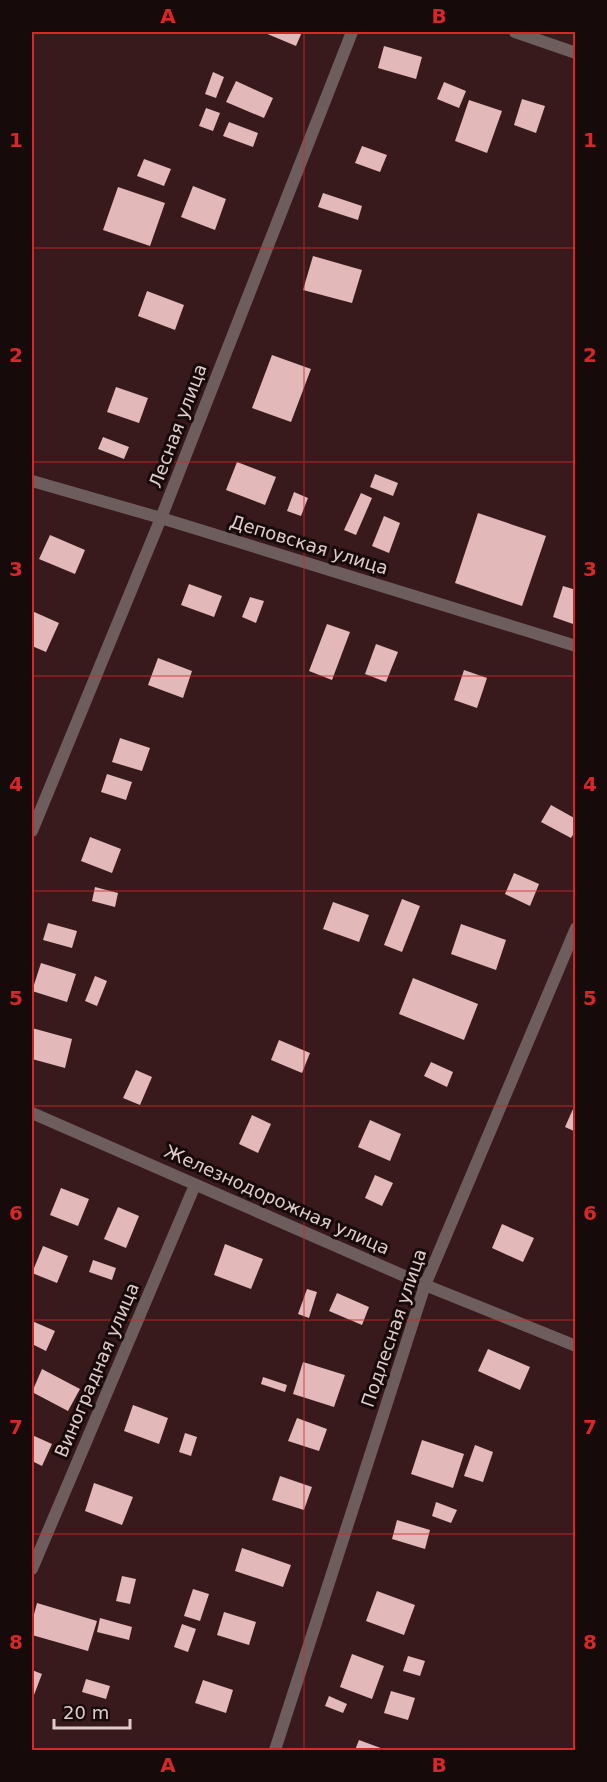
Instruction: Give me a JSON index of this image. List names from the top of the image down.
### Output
{
  "streets": {
    "street": [
      "Лесная улица",
      "Деповская улица",
      "Железнодорожная улица",
      "Подлесная улица",
      "Виноградная улица"
    ]
  },
  "crossings": [
    ["Лесная улица", "Деповская улица"],
    ["Железнодорожная улица", "Подлесная улица"],
    ["Железнодорожная улица", "Виноградная улица"]
  ],
  "scale_bar": "20 m",
  "grid": {
    "columns": ["A", "B"],
    "rows": [
      "1",
      "2",
      "3",
      "4",
      "5",
      "6",
      "7",
      "8"
    ]
  }
}
